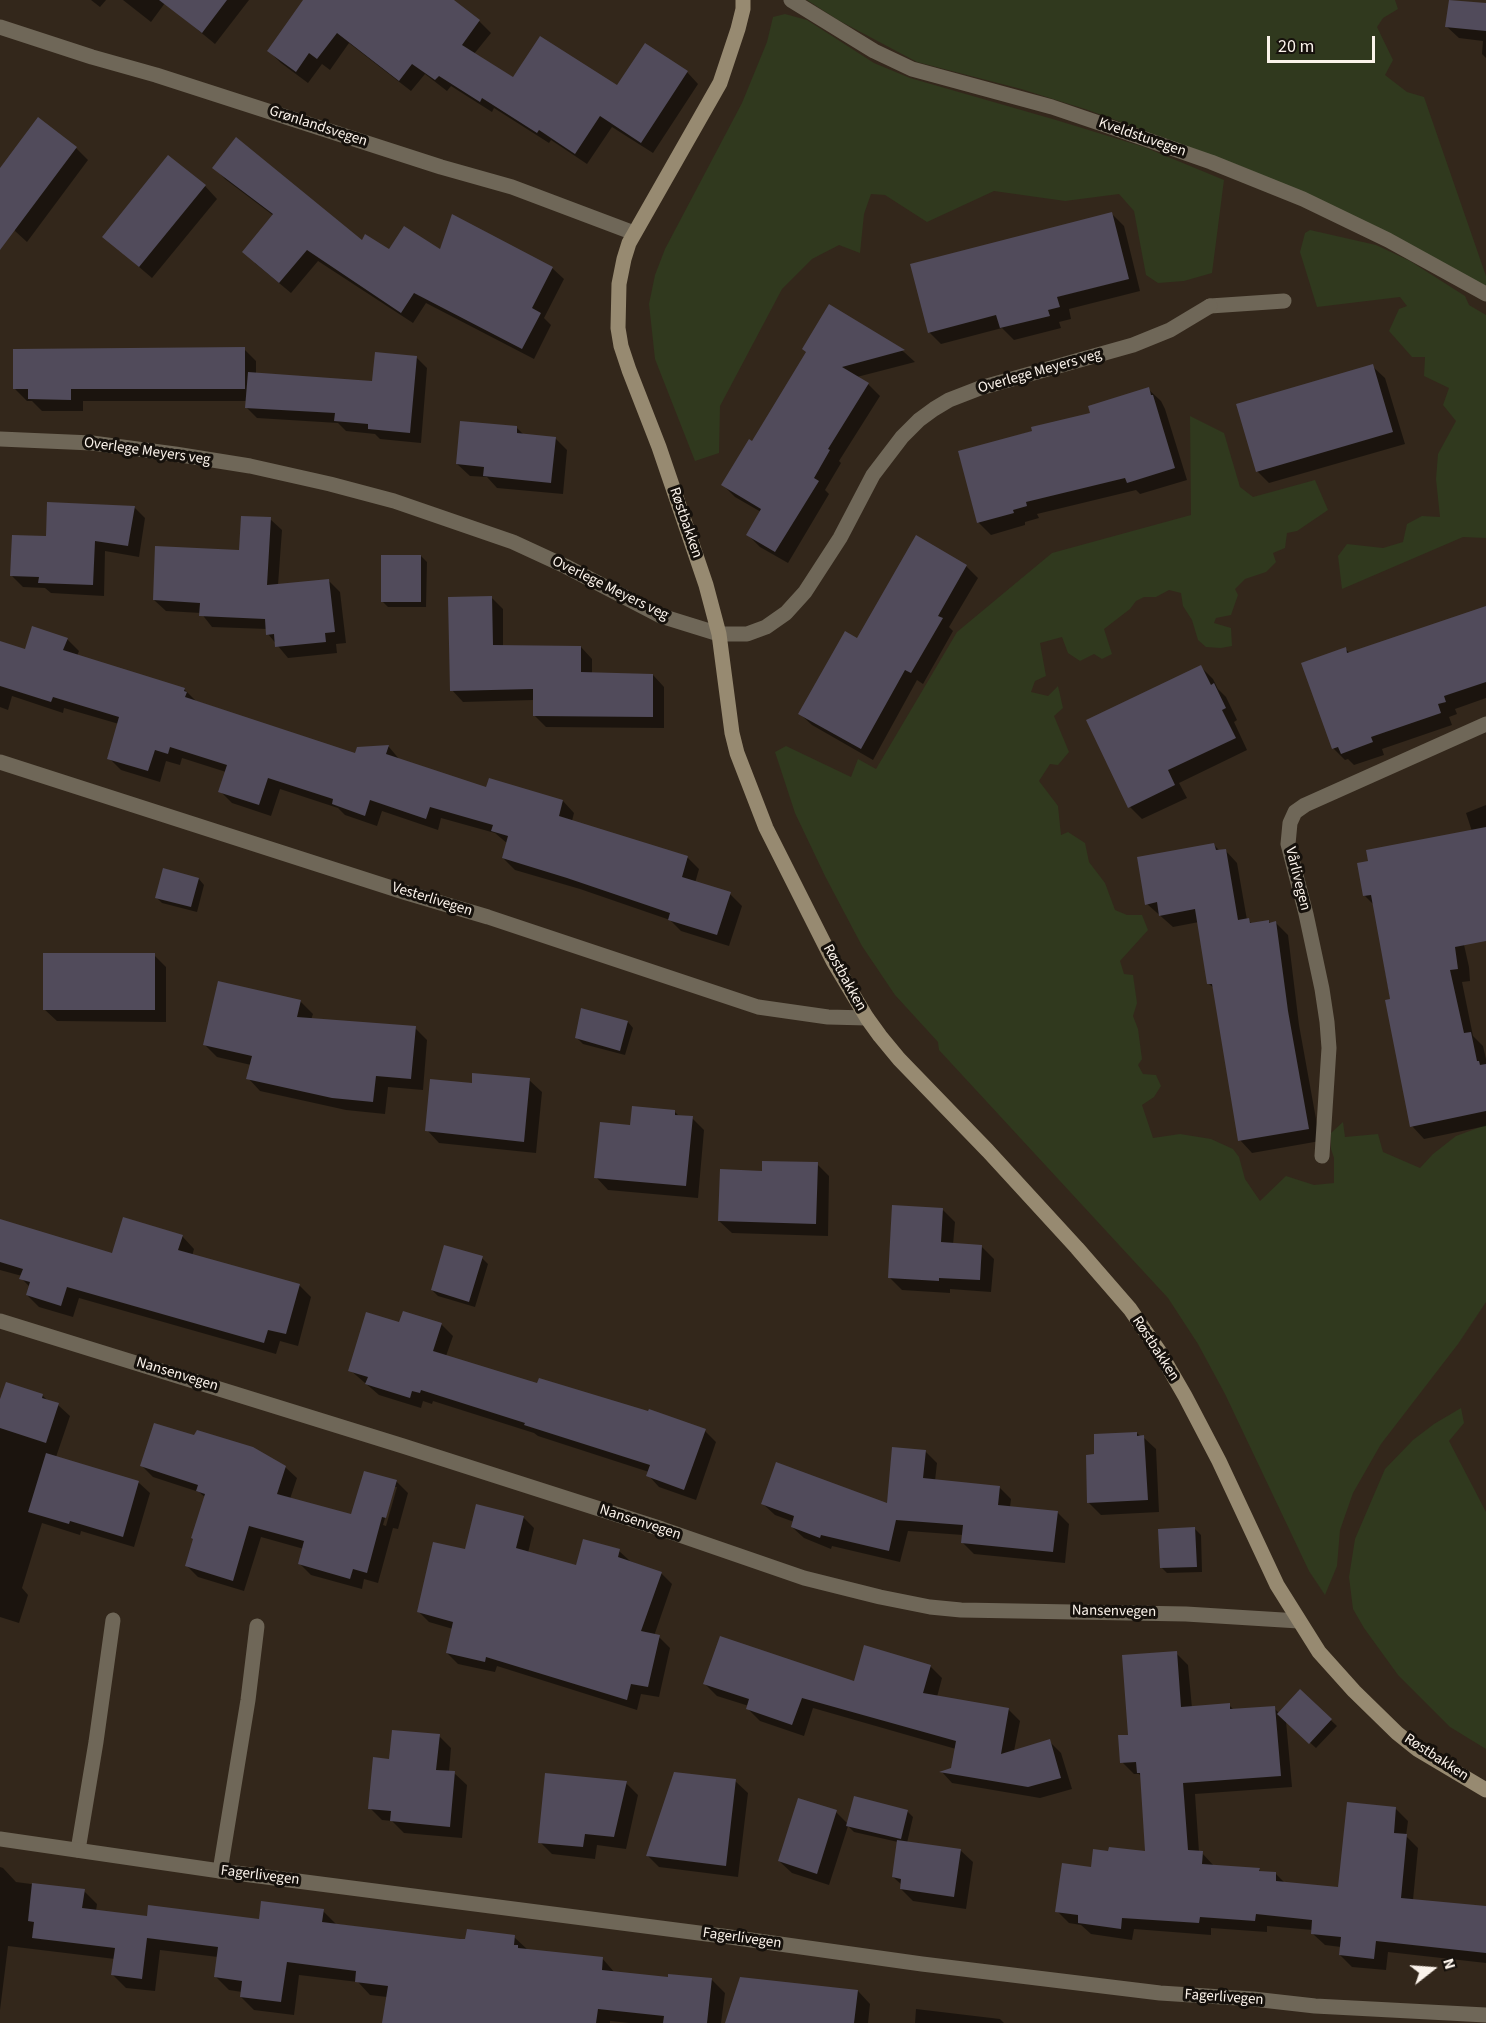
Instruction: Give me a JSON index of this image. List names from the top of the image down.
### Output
{
  "streets": {
    "street": [
      "Grønlandsvegen",
      "Kveldstuvegen",
      "Overlege Meyers veg",
      "Røstbakken",
      "Vårlivegen",
      "Vesterlivegen",
      "Nansenvegen",
      "Fagerlivegen"
    ]
  },
  "crossings": [
    ["Grønlandsvegen", "Røstbakken"],
    ["Overlege Meyers veg", "Røstbakken"],
    ["Røstbakken", "Vesterlivegen"],
    ["Røstbakken", "Nansenvegen"]
  ],
  "scale_bar": "20 m",
  "north": "right"
}
